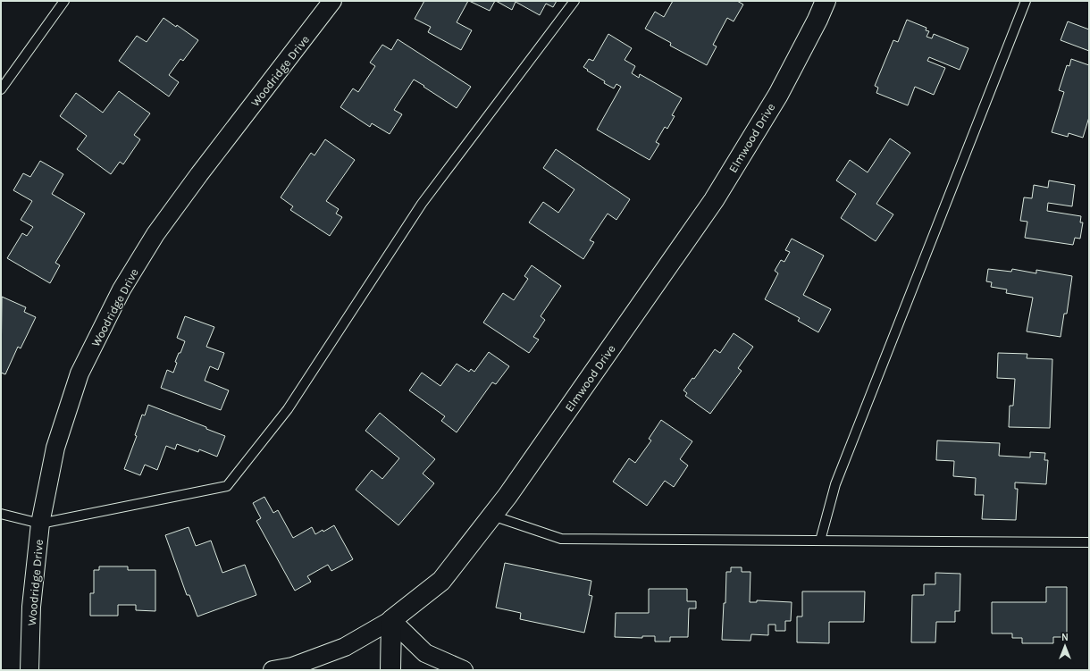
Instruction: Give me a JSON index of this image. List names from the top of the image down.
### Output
{
  "streets": {
    "street": ["Woodridge Drive", "Elmwood Drive"]
  },
  "north": "top"
}
